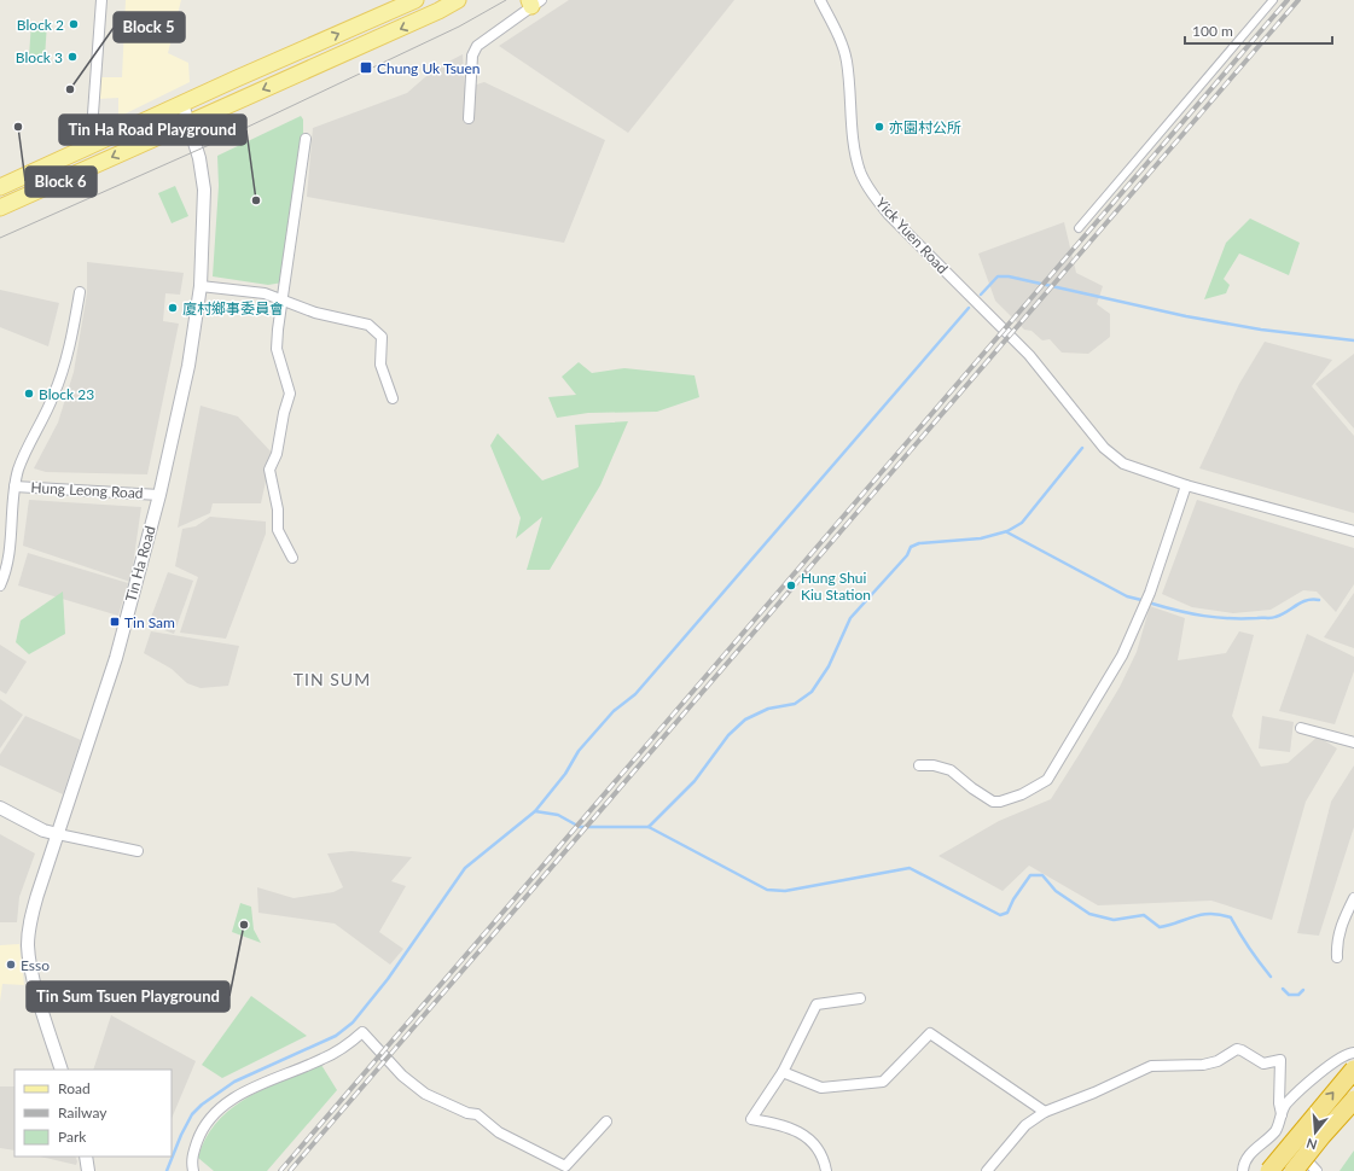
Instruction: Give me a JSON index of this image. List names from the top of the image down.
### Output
{
  "streets": {
    "street": ["Yick Yuen Road", "Hung Leong Road", "Tin Ha Road"]
  },
  "crossings": [
    ["Hung Leong Road", "Tin Ha Road"]
  ],
  "districts": ["TIN SUM"],
  "places": {
    "other": [
      "Block 2",
      "Block 3",
      "Block 5",
      "Block 6",
      "亦園村公所",
      "Tin Ha Road Playground",
      "廈村鄉事委員會",
      "Block 23",
      "Hung Shui Kiu Station",
      "Tin Sum Tsuen Playground",
      "Esso"
    ],
    "transit": ["Chung Uk Tsuen", "Tin Sam"]
  },
  "legend": ["Road", "Railway", "Park"],
  "scale_bar": "100 m",
  "north": "bottom"
}
